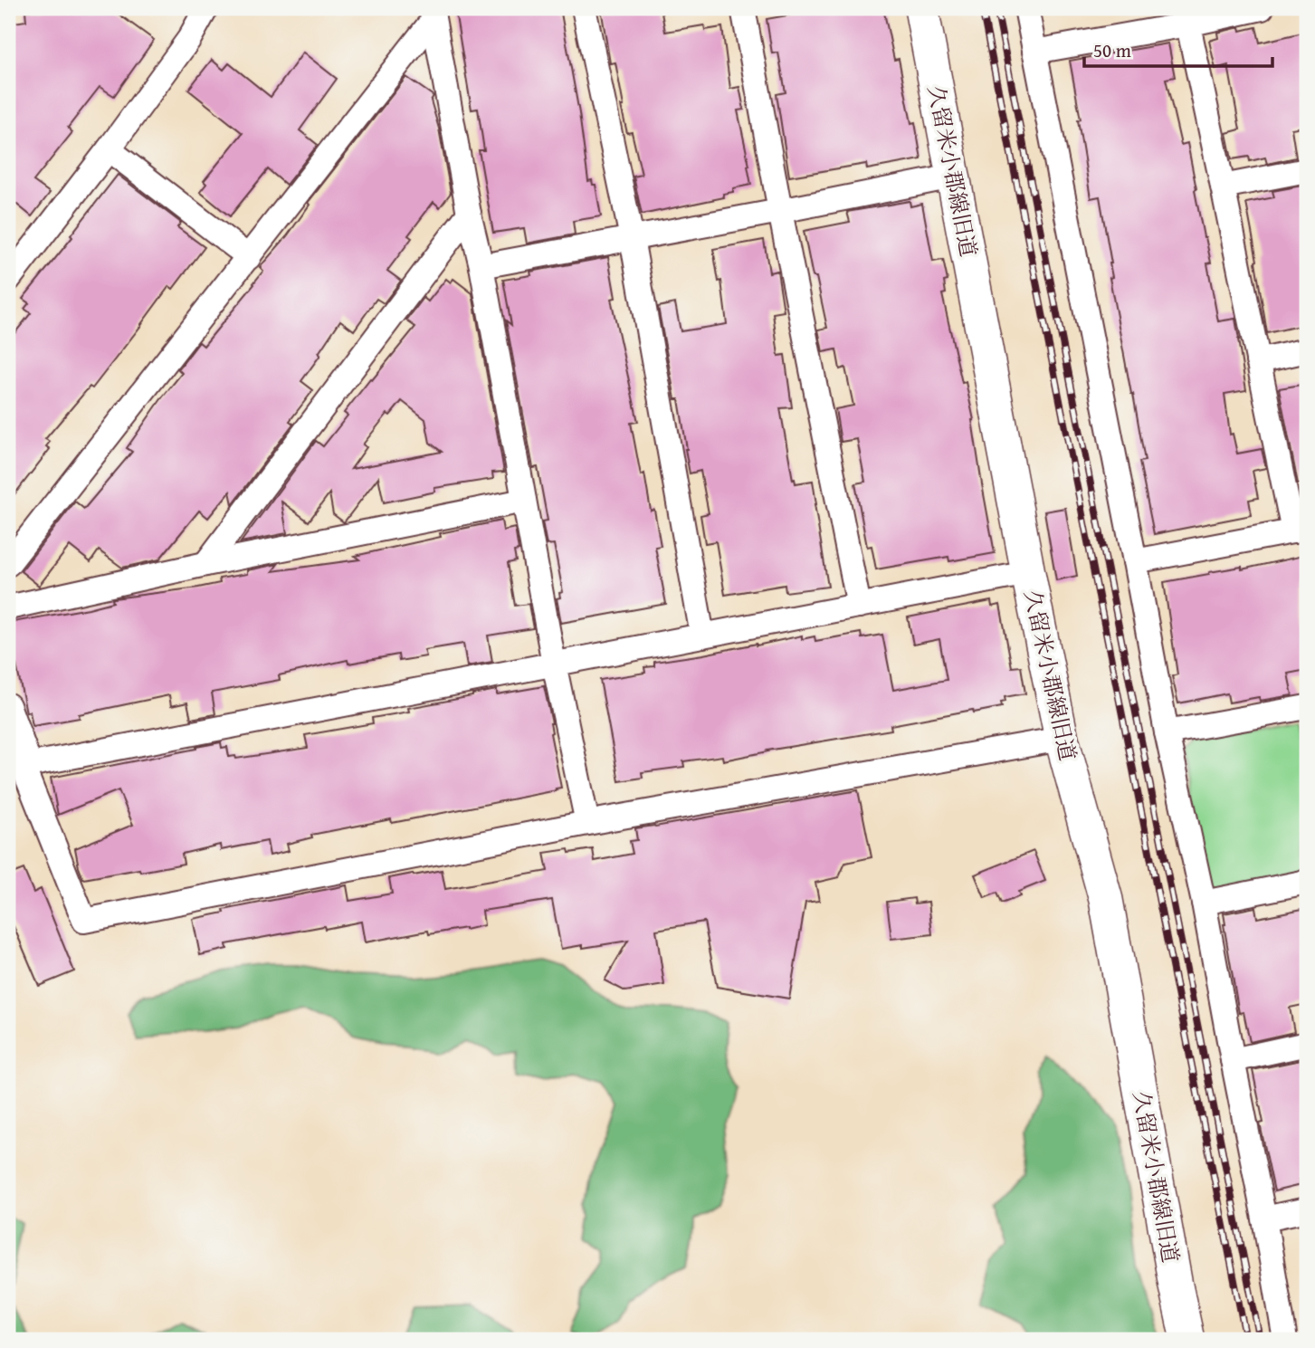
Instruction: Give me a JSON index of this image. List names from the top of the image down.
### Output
{
  "streets": {
    "street": ["久留米小郡線旧道"]
  },
  "scale_bar": "50 m"
}
